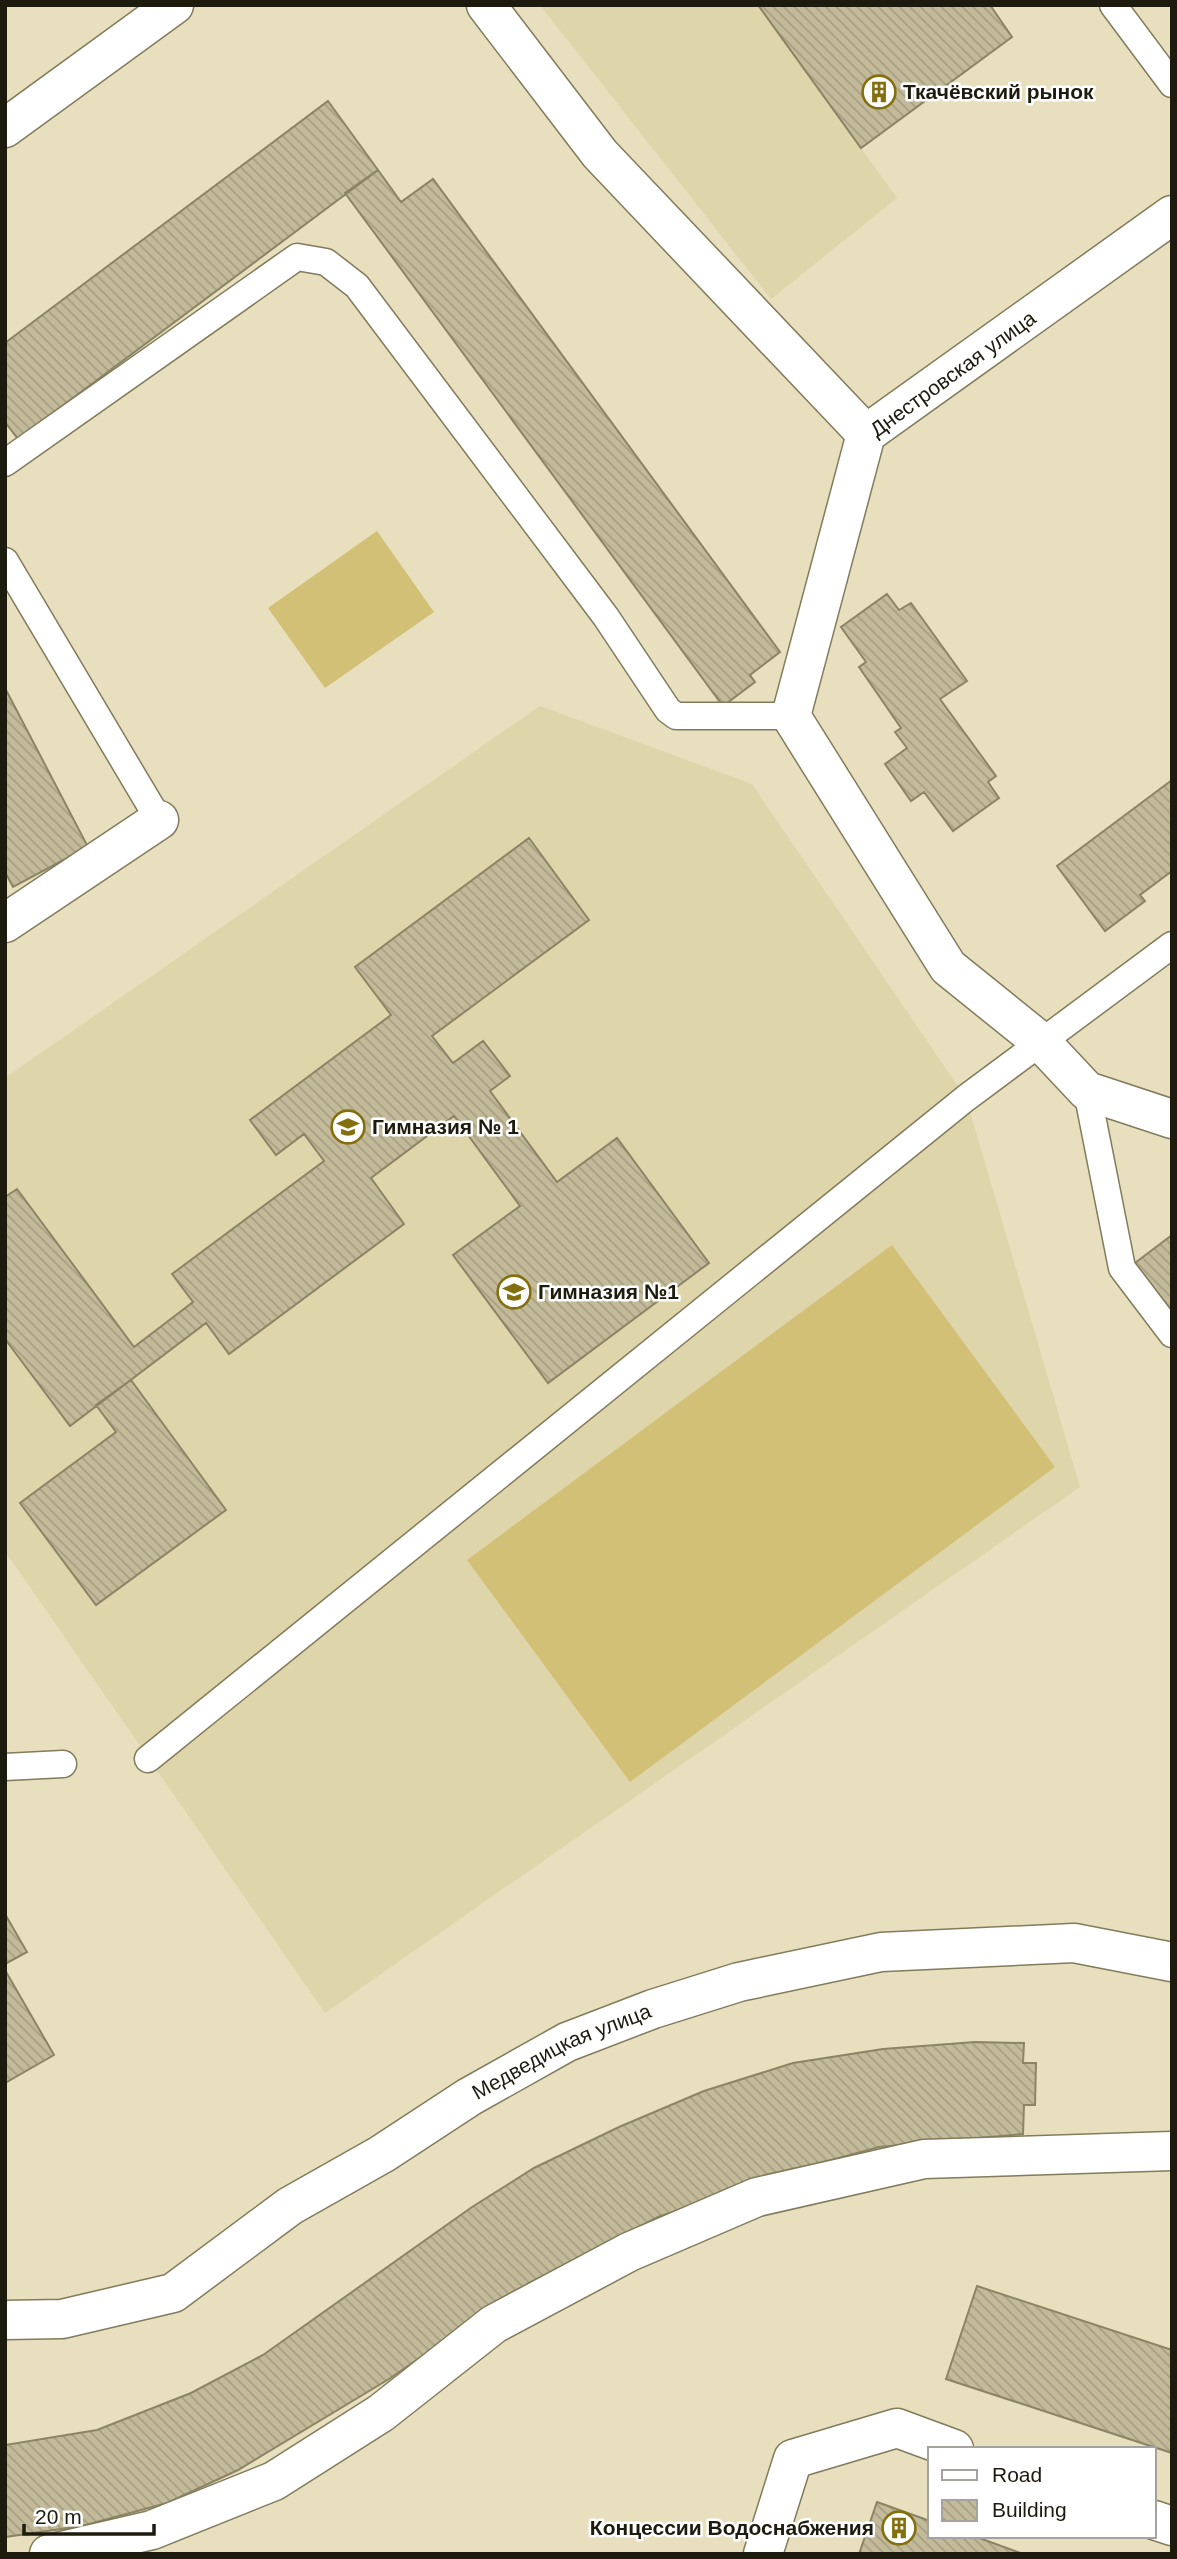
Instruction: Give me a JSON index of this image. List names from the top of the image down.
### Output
{
  "streets": {
    "street": ["Днестровская улица", "Медведицкая улица"]
  },
  "places": {
    "building": ["Ткачёвский рынок", "Концессии Водоснабжения"],
    "school or university": ["Гимназия № 1", "Гимназия №1"]
  },
  "legend": ["Road", "Building"],
  "scale_bar": "20 m"
}
